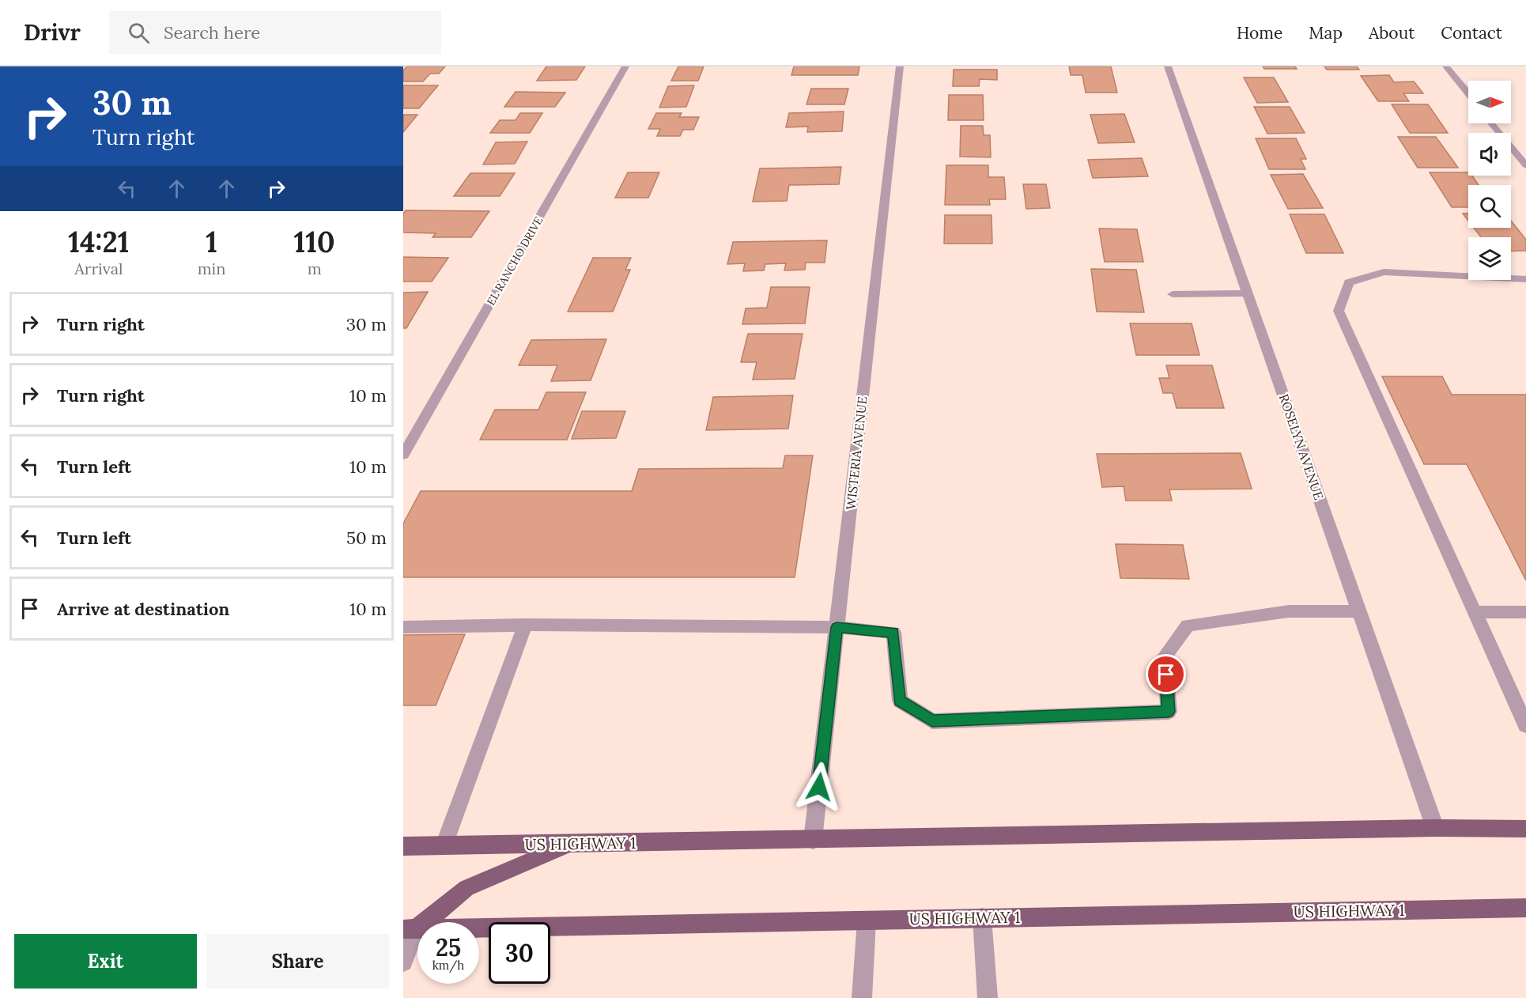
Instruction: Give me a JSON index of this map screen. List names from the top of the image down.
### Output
{
  "streets": {
    "main road": ["US HIGHWAY 1"],
    "street": ["EL RANCHO DRIVE", "ROSELYN AVENUE", "WISTERIA AVENUE"]
  },
  "crossings": [
    ["ROSELYN AVENUE", "US HIGHWAY 1"],
    ["WISTERIA AVENUE", "US HIGHWAY 1"]
  ],
  "north": "right",
  "page": {
    "header": "Drivr",
    "search": "Search here",
    "nav": [
      "Home",
      "Map",
      "About",
      "Contact"
    ],
    "turn": ["30 m", "Turn right"],
    "eta": [
      "14:21",
      "Arrival",
      "1",
      "min",
      "110",
      "m"
    ],
    "list": [
      {
        "name": "Turn right",
        "value": "30 m"
      },
      {
        "name": "Turn right",
        "value": "10 m"
      },
      {
        "name": "Turn left",
        "value": "10 m"
      },
      {
        "name": "Turn left",
        "value": "50 m"
      },
      {
        "name": "Arrive at destination",
        "value": "10 m"
      }
    ],
    "speed": "25 km/h",
    "limit": "30",
    "buttons": ["Exit", "Share"]
  }
}
